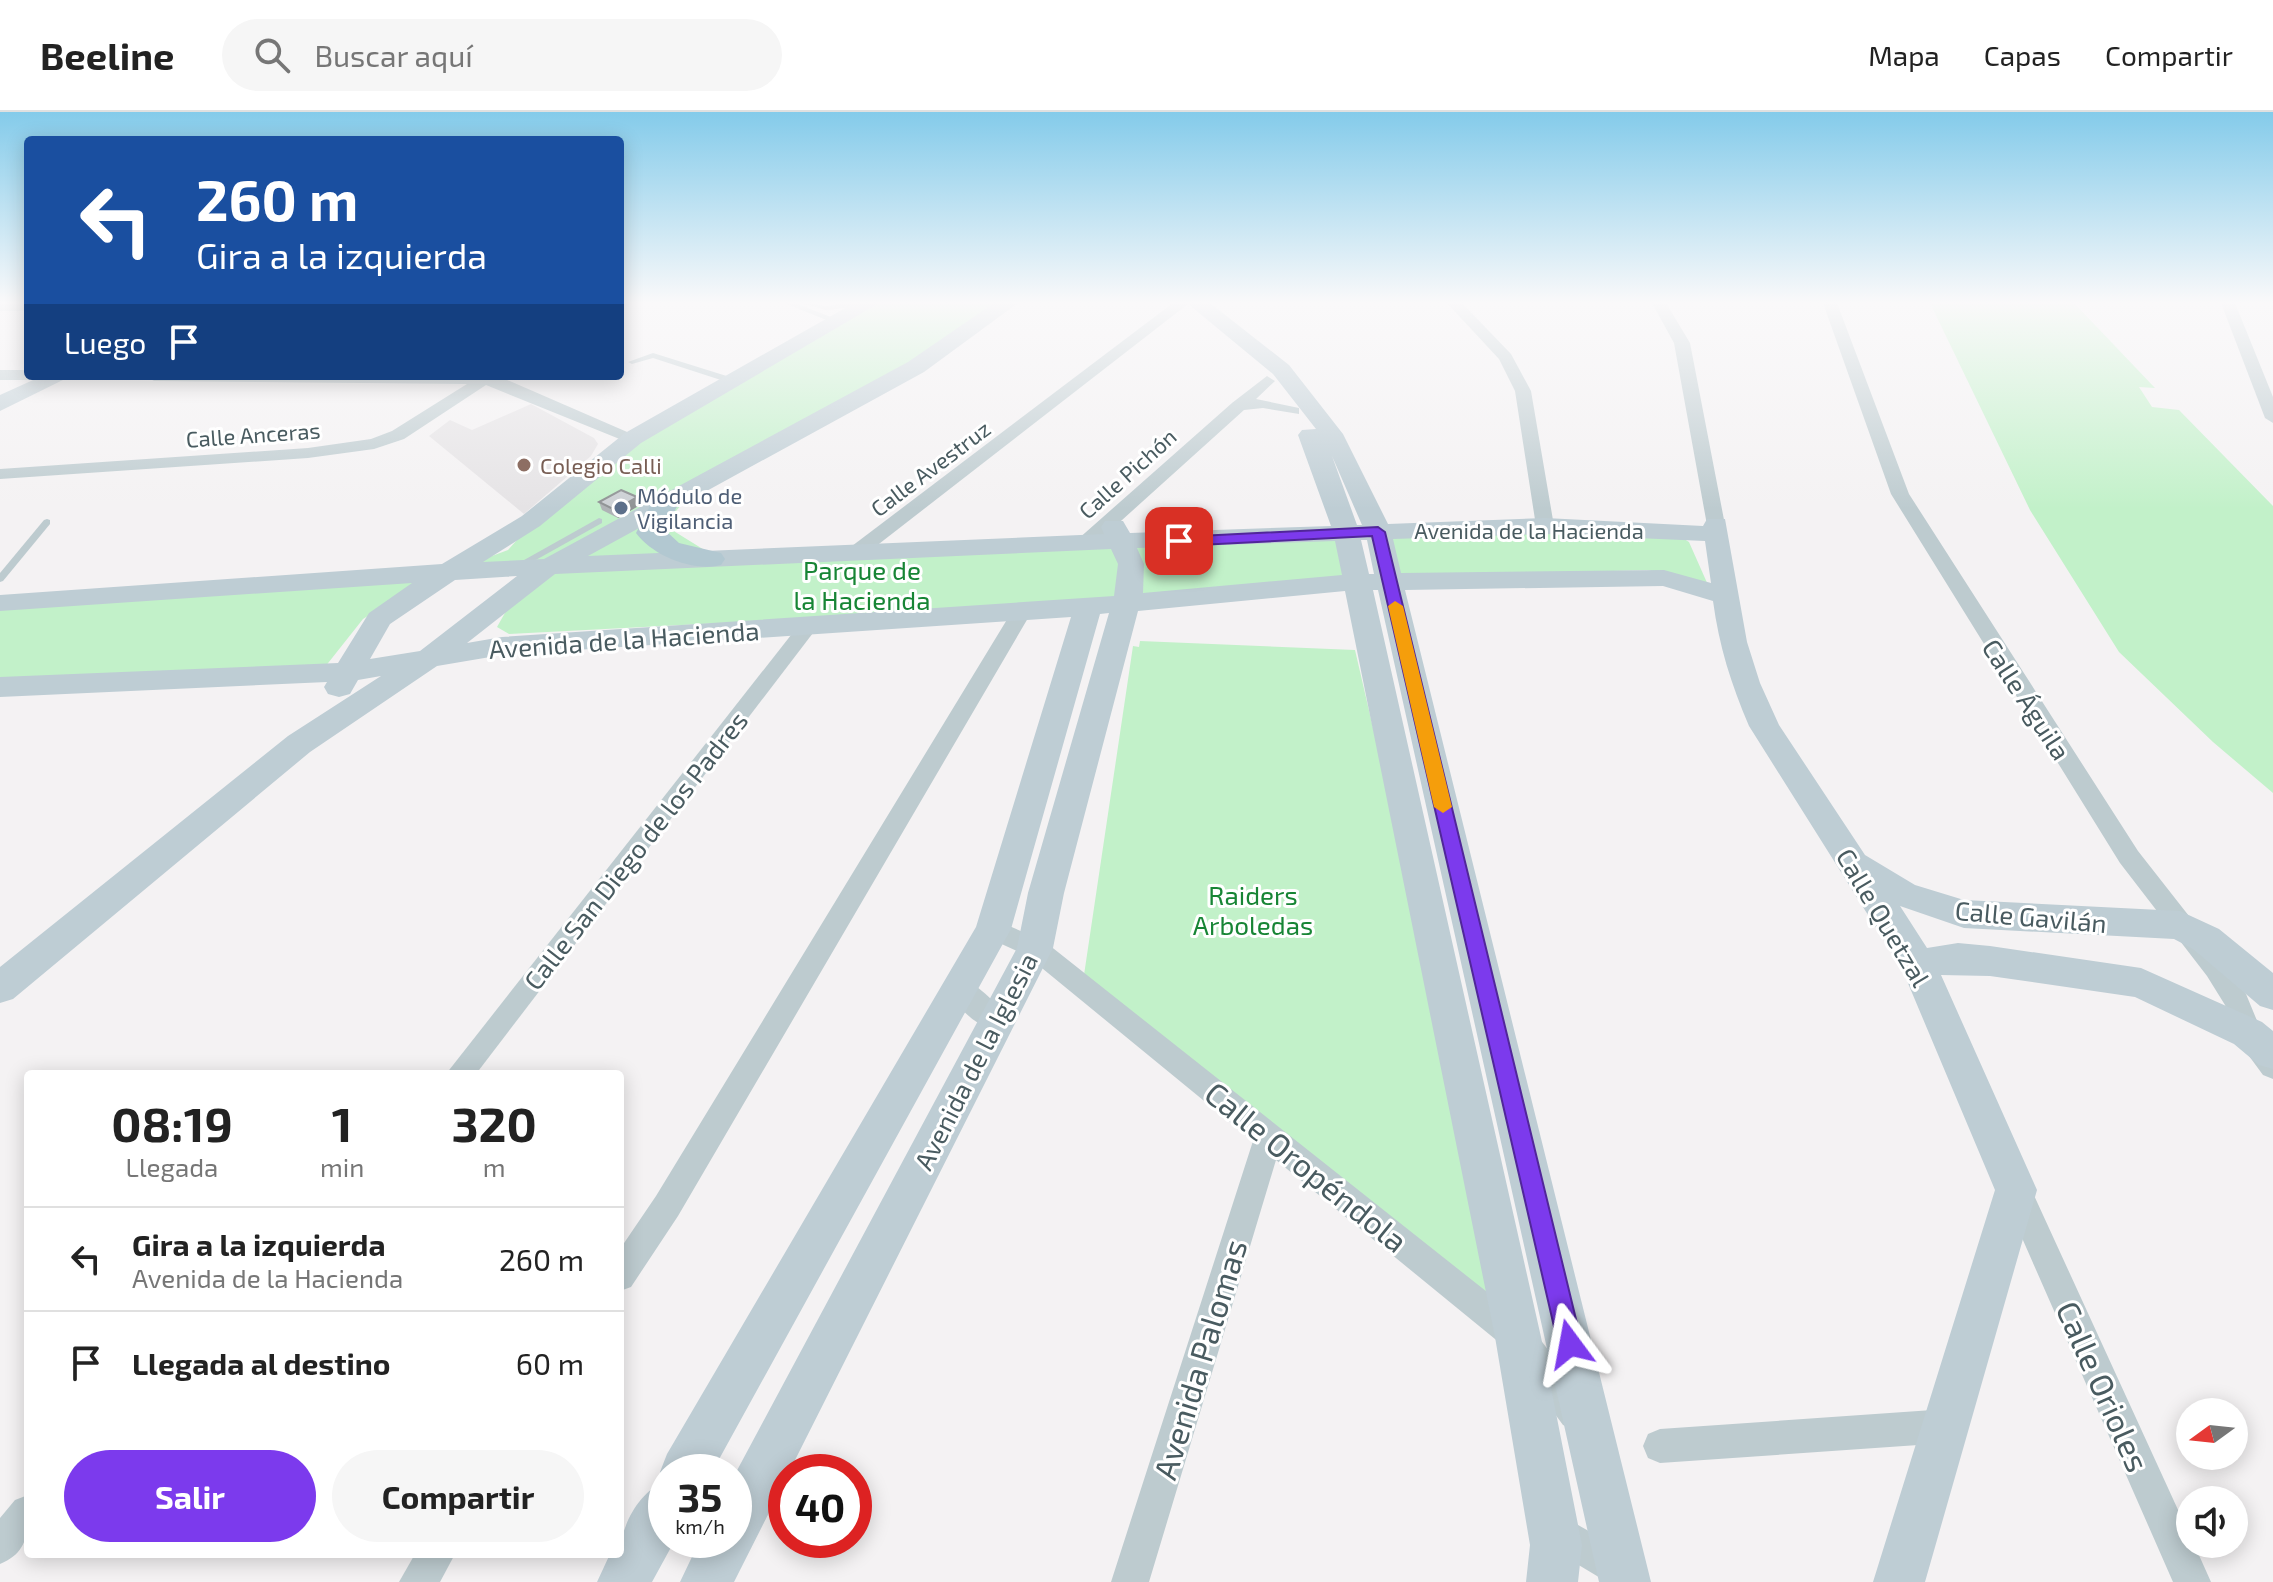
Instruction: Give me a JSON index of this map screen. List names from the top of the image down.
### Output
{
  "streets": {
    "street": [
      "Calle Anceras",
      "Calle Avestruz",
      "Calle Pichón",
      "Avenida de la Hacienda",
      "Calle Águila",
      "Calle San Diego de los Padres",
      "Calle Gavilán",
      "Calle Quetzal",
      "Avenida de la Iglesia",
      "Calle Oropéndola",
      "Avenida Palomas",
      "Calle Orioles"
    ]
  },
  "crossings": [
    ["Calle Avestruz", "Avenida de la Hacienda"],
    ["Calle Pichón", "Avenida de la Hacienda"],
    ["Calle Pichón", "Avenida de la Iglesia"],
    ["Avenida de la Hacienda", "Calle San Diego de los Padres"],
    ["Avenida de la Hacienda", "Calle Quetzal"],
    ["Avenida de la Hacienda", "Avenida de la Iglesia"],
    ["Calle Águila", "Calle Gavilán"],
    ["Calle Gavilán", "Calle Quetzal"],
    ["Calle Quetzal", "Calle Orioles"],
    ["Avenida de la Iglesia", "Calle Oropéndola"],
    ["Calle Oropéndola", "Avenida Palomas"]
  ],
  "parks": ["Parque de la Hacienda", "Raiders Arboledas"],
  "places": ["Colegio Calli", "Módulo de Vigilancia"],
  "north": "left",
  "page": {
    "header": "Beeline",
    "search": "Buscar aquí",
    "nav": ["Mapa", "Capas", "Compartir"],
    "turn": ["260 m", "Gira a la izquierda"],
    "then": "Luego",
    "eta": [
      "08:19",
      "Llegada",
      "1",
      "min",
      "320",
      "m"
    ],
    "list": [
      {
        "name": "Gira a la izquierda",
        "note": "Avenida de la Hacienda",
        "value": "260 m"
      },
      {
        "name": "Llegada al destino",
        "value": "60 m"
      }
    ],
    "buttons": ["Salir", "Compartir"],
    "speed": "35 km/h",
    "limit": "40"
  }
}
